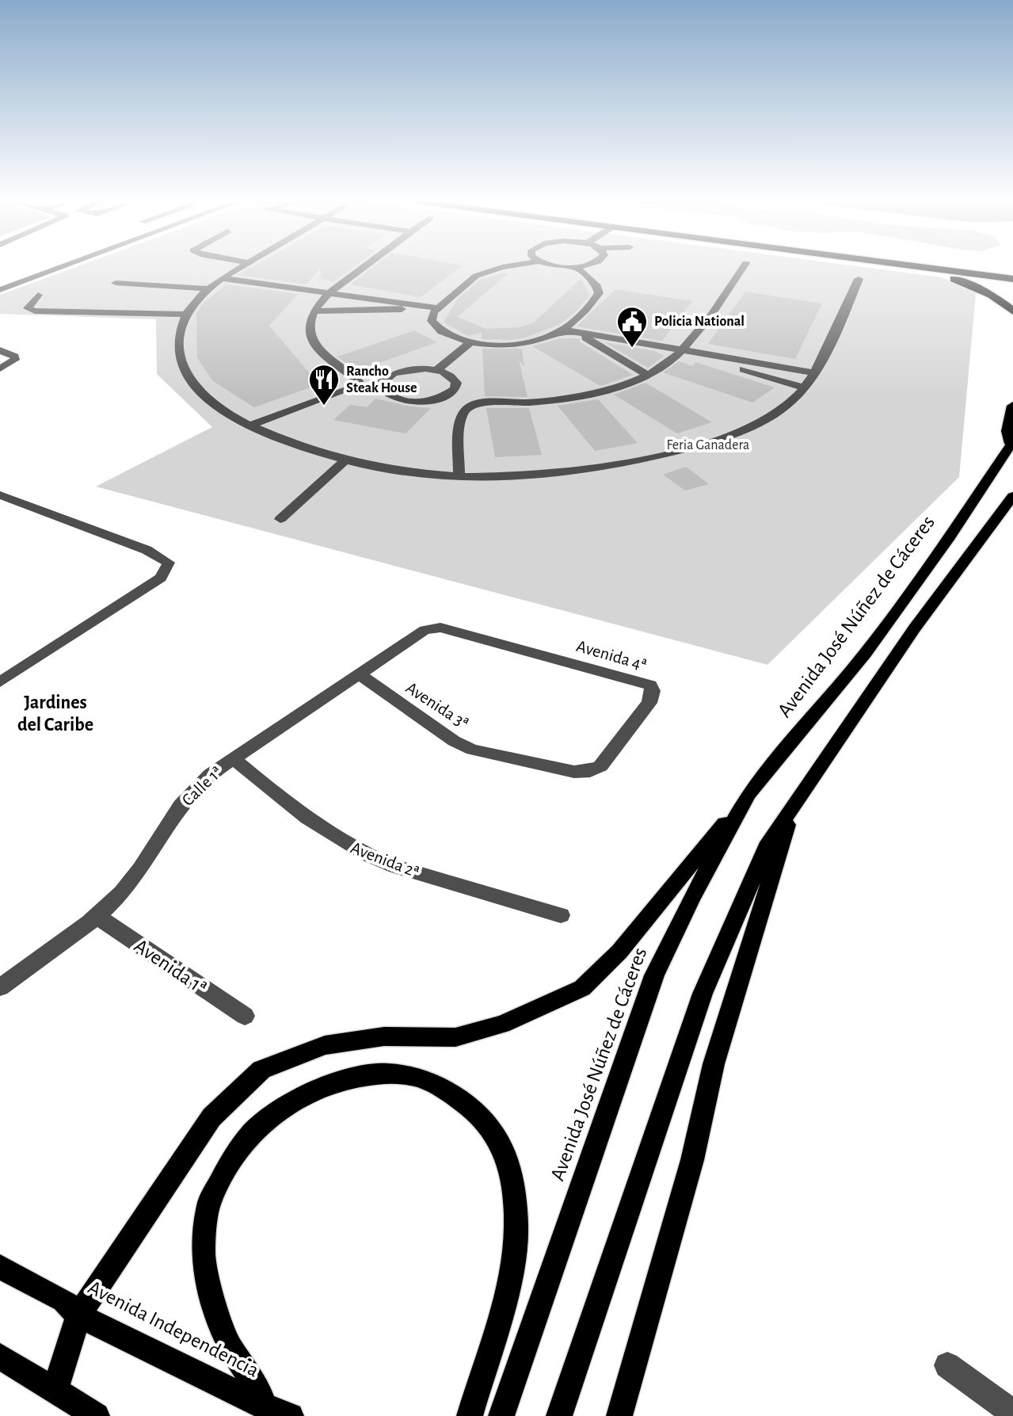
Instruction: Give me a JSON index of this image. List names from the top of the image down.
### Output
{
  "streets": {
    "main road": ["Avenida José Núñez de Cáceres", "Avenida Independencia"],
    "street": [
      "Avenida 4ª",
      "Avenida 3ª",
      "Calle 1ª",
      "Avenida 2ª",
      "Avenida 1ª"
    ]
  },
  "crossings": [
    ["Avenida 4ª", "Avenida 3ª"],
    ["Avenida 4ª", "Calle 1ª"],
    ["Avenida 3ª", "Calle 1ª"],
    ["Calle 1ª", "Avenida 2ª"],
    ["Calle 1ª", "Avenida 1ª"]
  ],
  "districts": ["Jardines del Caribe"],
  "parks": ["Feria Ganadera"],
  "places": {
    "public building": ["Policia National"],
    "restaurant": ["Rancho Steak House"]
  }
}
